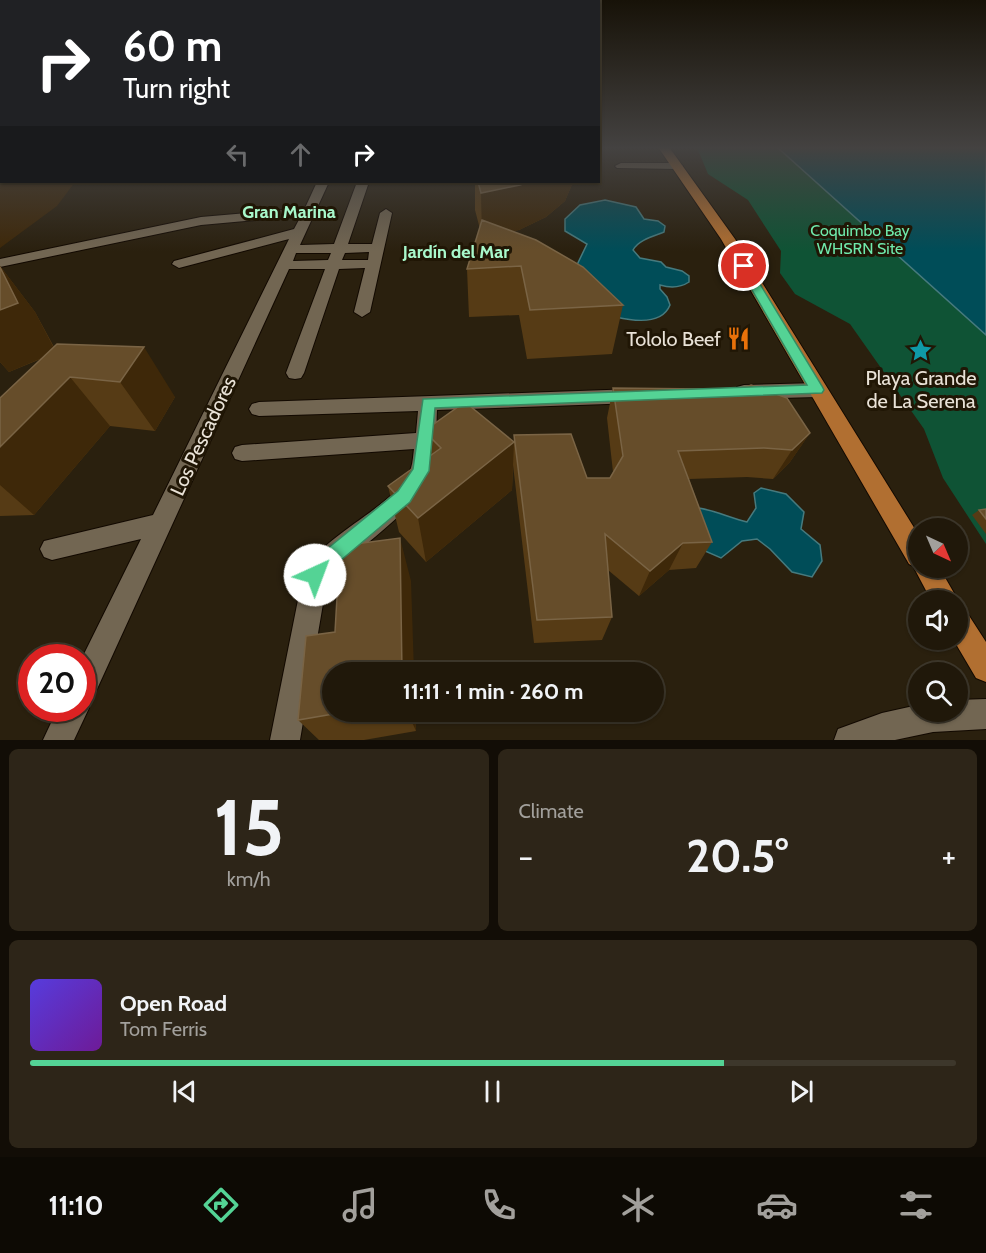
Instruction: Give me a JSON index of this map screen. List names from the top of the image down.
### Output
{
  "streets": {
    "street": ["Los Pescadores"]
  },
  "districts": ["Gran Marina", "Jardín del Mar"],
  "parks": ["Coquimbo Bay WHSRN Site"],
  "places": {
    "restaurant": ["Tololo Beef"],
    "place": ["Playa Grande de La Serena"]
  },
  "north": "bottom right",
  "page": {
    "turn": ["60 m", "Turn right"],
    "limit": "20",
    "trip": "11:11 · 1 min · 260 m",
    "tile": [
      ["15", "km/h"],
      "Climate"
    ],
    "heat": ["−", "20.5°", "+"],
    "song": ["Open Road", "Tom Ferris"],
    "tabs": "11:10"
  }
}
